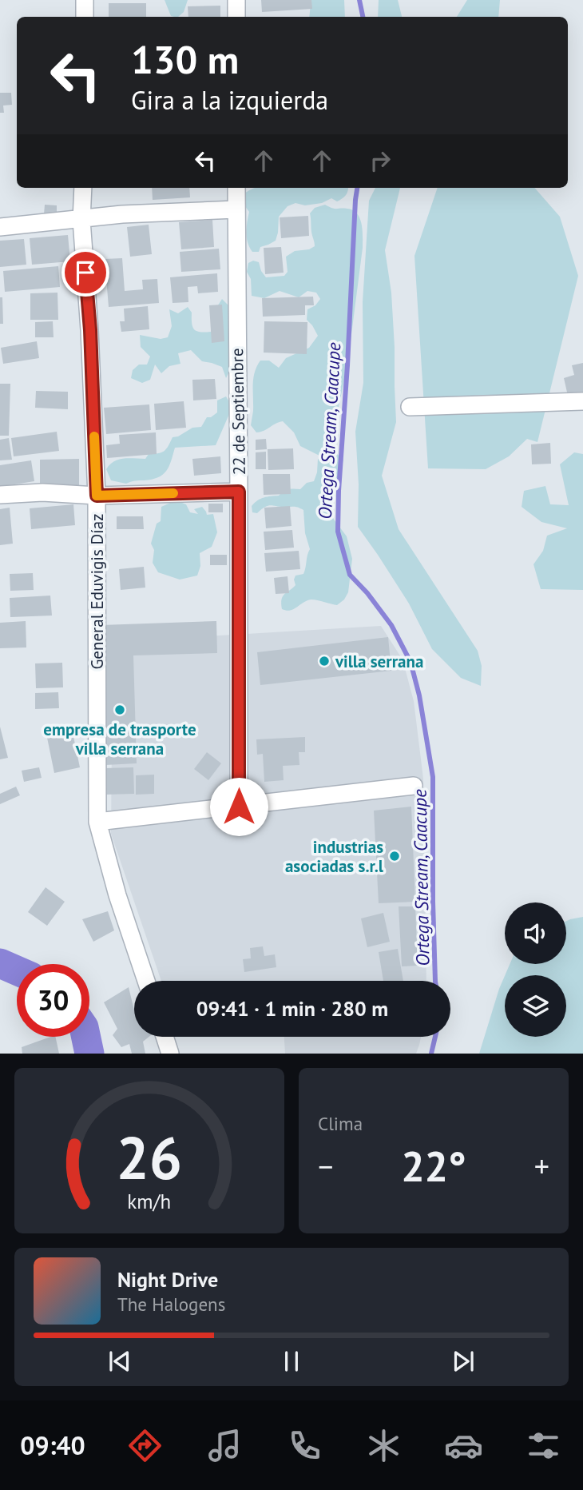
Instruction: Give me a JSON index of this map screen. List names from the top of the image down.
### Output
{
  "streets": {
    "street": ["22 de Septiembre", "General Eduvigis Díaz"]
  },
  "water": ["Ortega Stream, Caacupe"],
  "places": ["villa serrana", "empresa de trasporte villa serrana", "industrias asociadas s.r.l"],
  "page": {
    "turn": ["130 m", "Gira a la izquierda"],
    "limit": "30",
    "trip": "09:41 · 1 min · 280 m",
    "tile": "Clima",
    "heat": ["−", "22°", "+"],
    "song": ["Night Drive", "The Halogens"],
    "tabs": "09:40",
    "gauge": ["26", "km/h"]
  }
}
